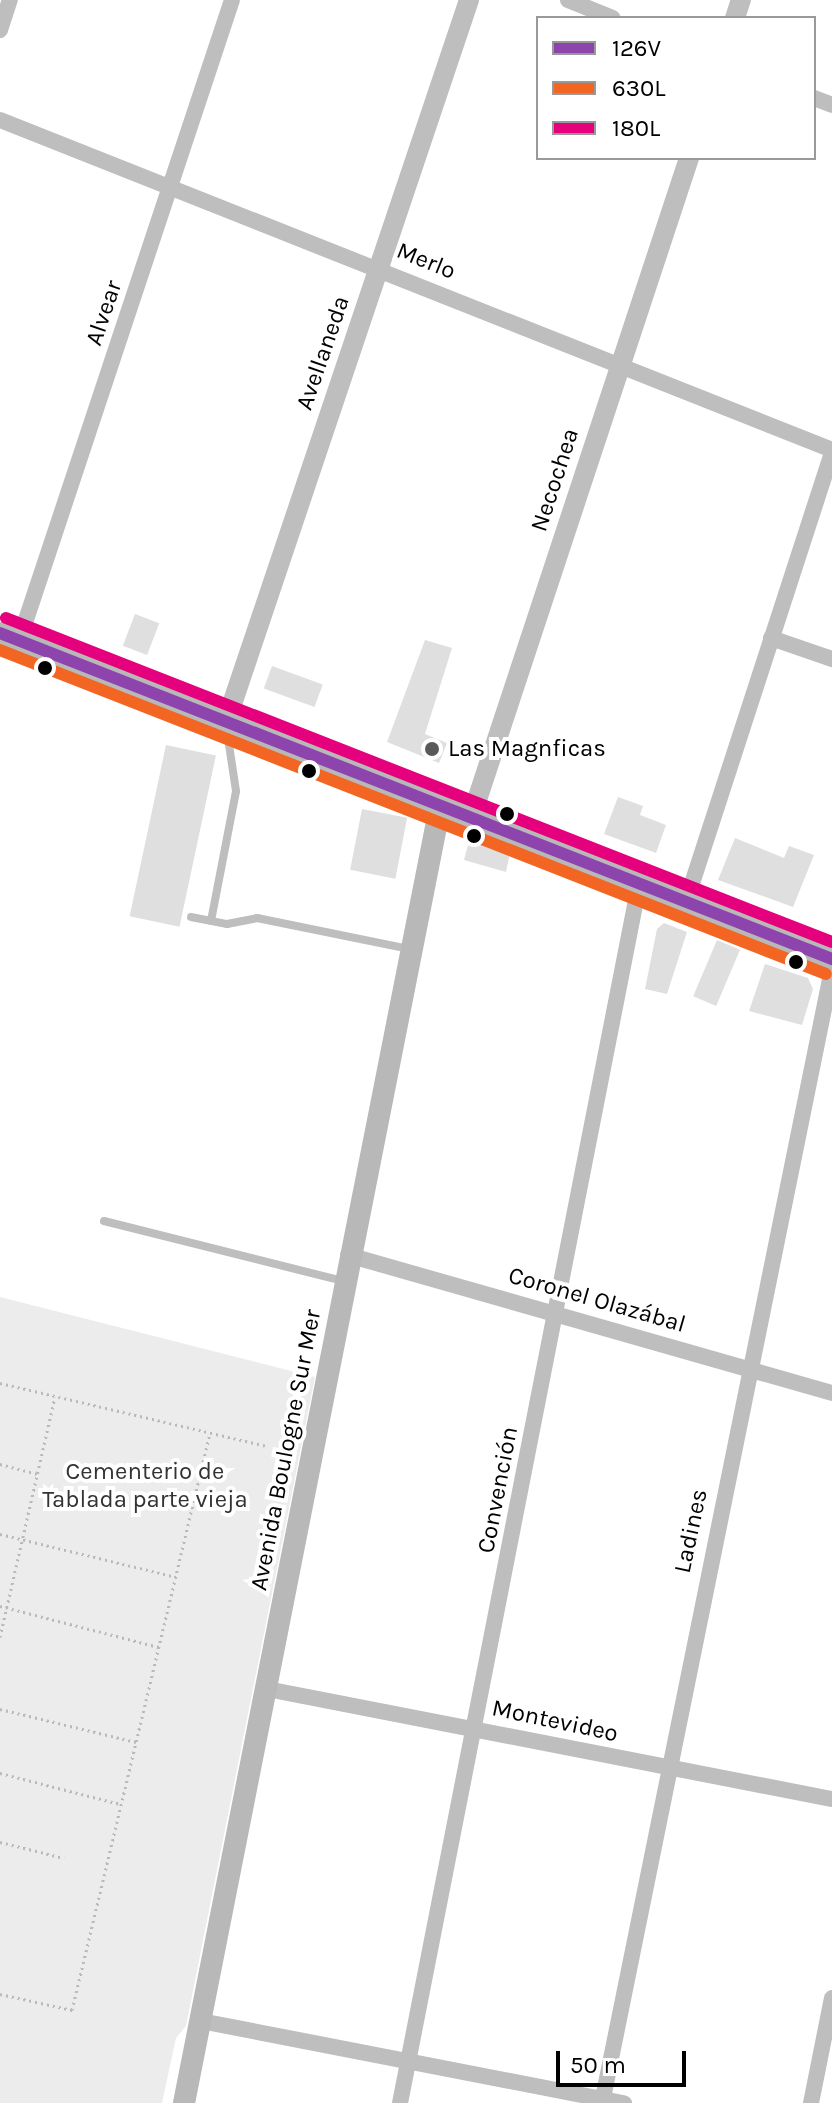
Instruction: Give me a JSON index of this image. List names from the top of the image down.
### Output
{
  "streets": {
    "main road": ["Avenida Boulogne Sur Mer"],
    "street": [
      "Merlo",
      "Alvear",
      "Avellaneda",
      "Necochea",
      "Coronel Olazábal",
      "Convención",
      "Ladines",
      "Montevideo"
    ]
  },
  "crossings": [
    ["Merlo", "Alvear"],
    ["Merlo", "Avellaneda"],
    ["Merlo", "Necochea"],
    ["Coronel Olazábal", "Avenida Boulogne Sur Mer"],
    ["Coronel Olazábal", "Convención"],
    ["Coronel Olazábal", "Ladines"],
    ["Avenida Boulogne Sur Mer", "Montevideo"],
    ["Convención", "Montevideo"],
    ["Ladines", "Montevideo"]
  ],
  "parks": ["Cementerio de Tablada parte vieja"],
  "places": ["Las Magnficas"],
  "lines": ["transit line 180L", "transit line 126V", "transit line 630L"],
  "legend": ["126V", "630L", "180L"],
  "scale_bar": "50 m"
}
